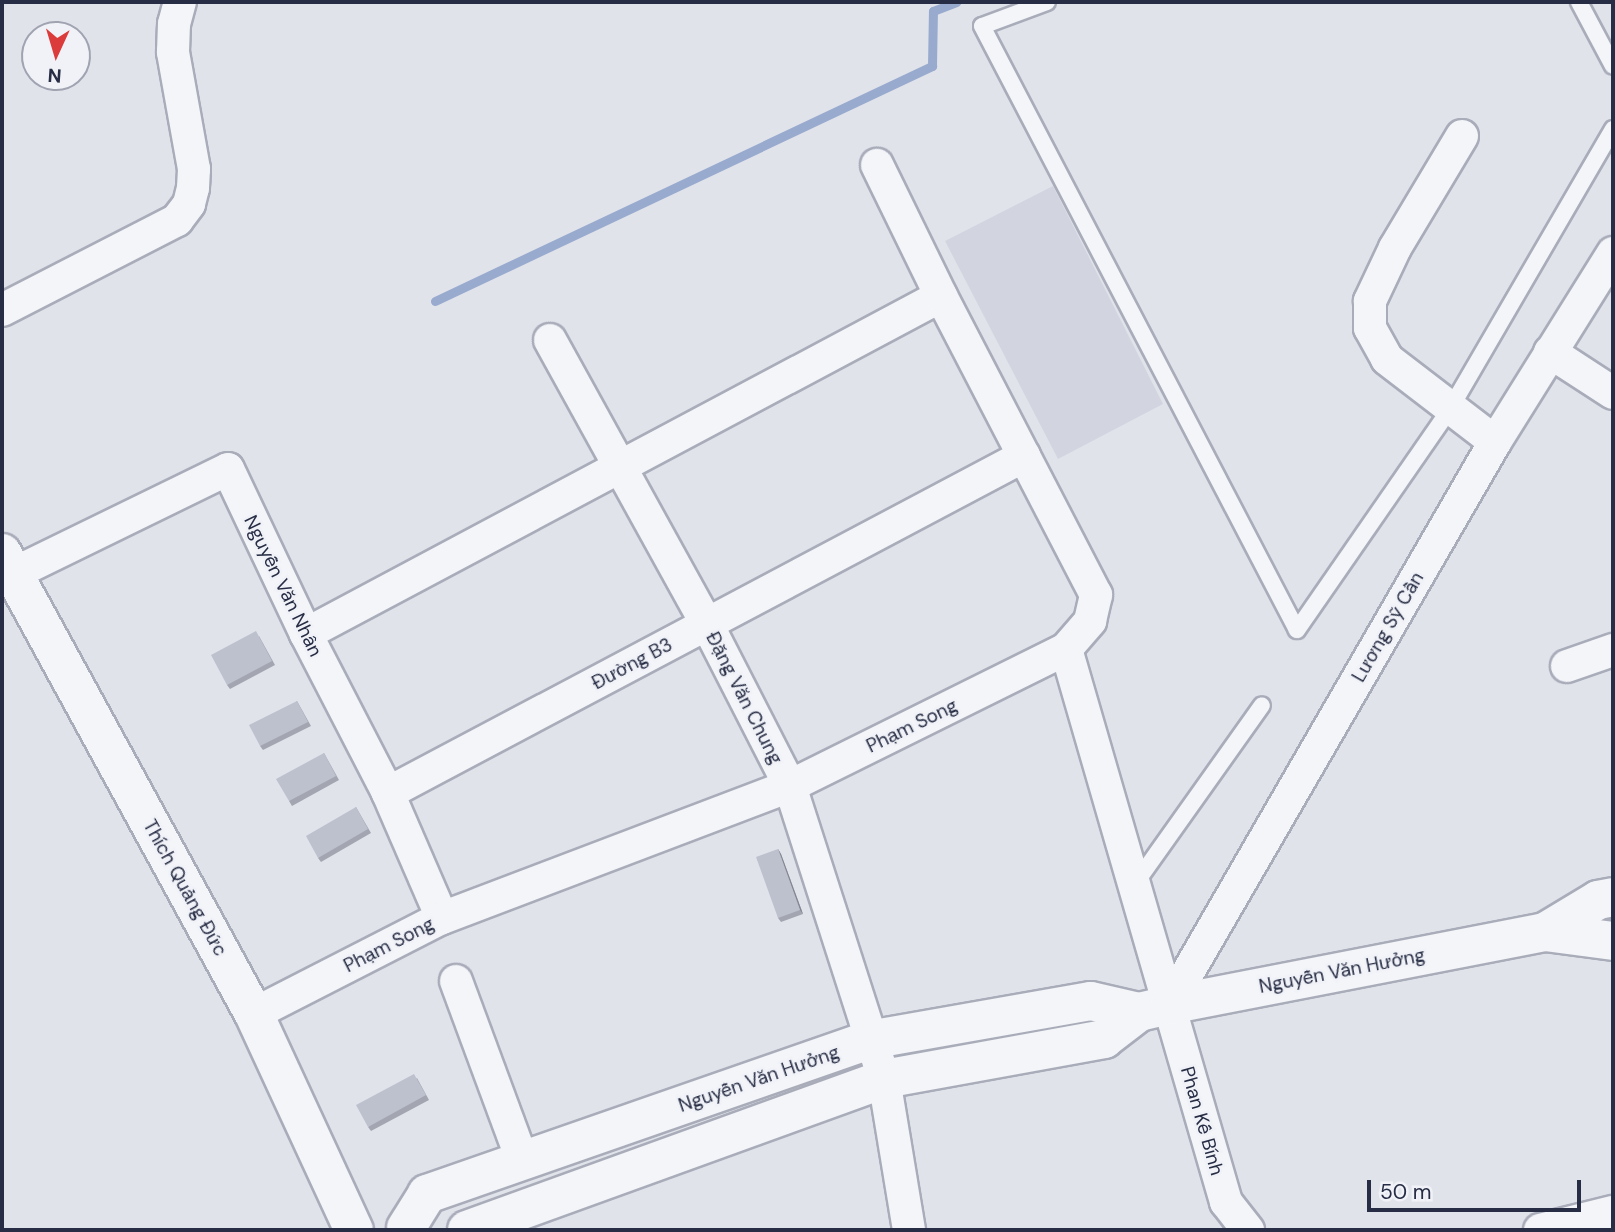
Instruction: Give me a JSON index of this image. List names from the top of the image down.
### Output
{
  "streets": {
    "street": [
      "Nguyễn Văn Nhân",
      "Lương Sỹ Cần",
      "Đường B3",
      "Đặng Văn Chung",
      "Phạm Song",
      "Thích Quảng Đức",
      "Nguyễn Văn Hưởng",
      "Phan Kế Bính"
    ]
  },
  "crossings": [
    ["Nguyễn Văn Nhân", "Đường B3"],
    ["Nguyễn Văn Nhân", "Phạm Song"],
    ["Nguyễn Văn Nhân", "Thích Quảng Đức"],
    ["Lương Sỹ Cần", "Nguyễn Văn Hưởng"],
    ["Lương Sỹ Cần", "Phan Kế Bính"],
    ["Đường B3", "Đặng Văn Chung"],
    ["Đường B3", "Phạm Song"],
    ["Đặng Văn Chung", "Phạm Song"],
    ["Đặng Văn Chung", "Nguyễn Văn Hưởng"],
    ["Phạm Song", "Thích Quảng Đức"],
    ["Phạm Song", "Phan Kế Bính"],
    ["Nguyễn Văn Hưởng", "Phan Kế Bính"]
  ],
  "scale_bar": "50 m",
  "north": "bottom"
}
